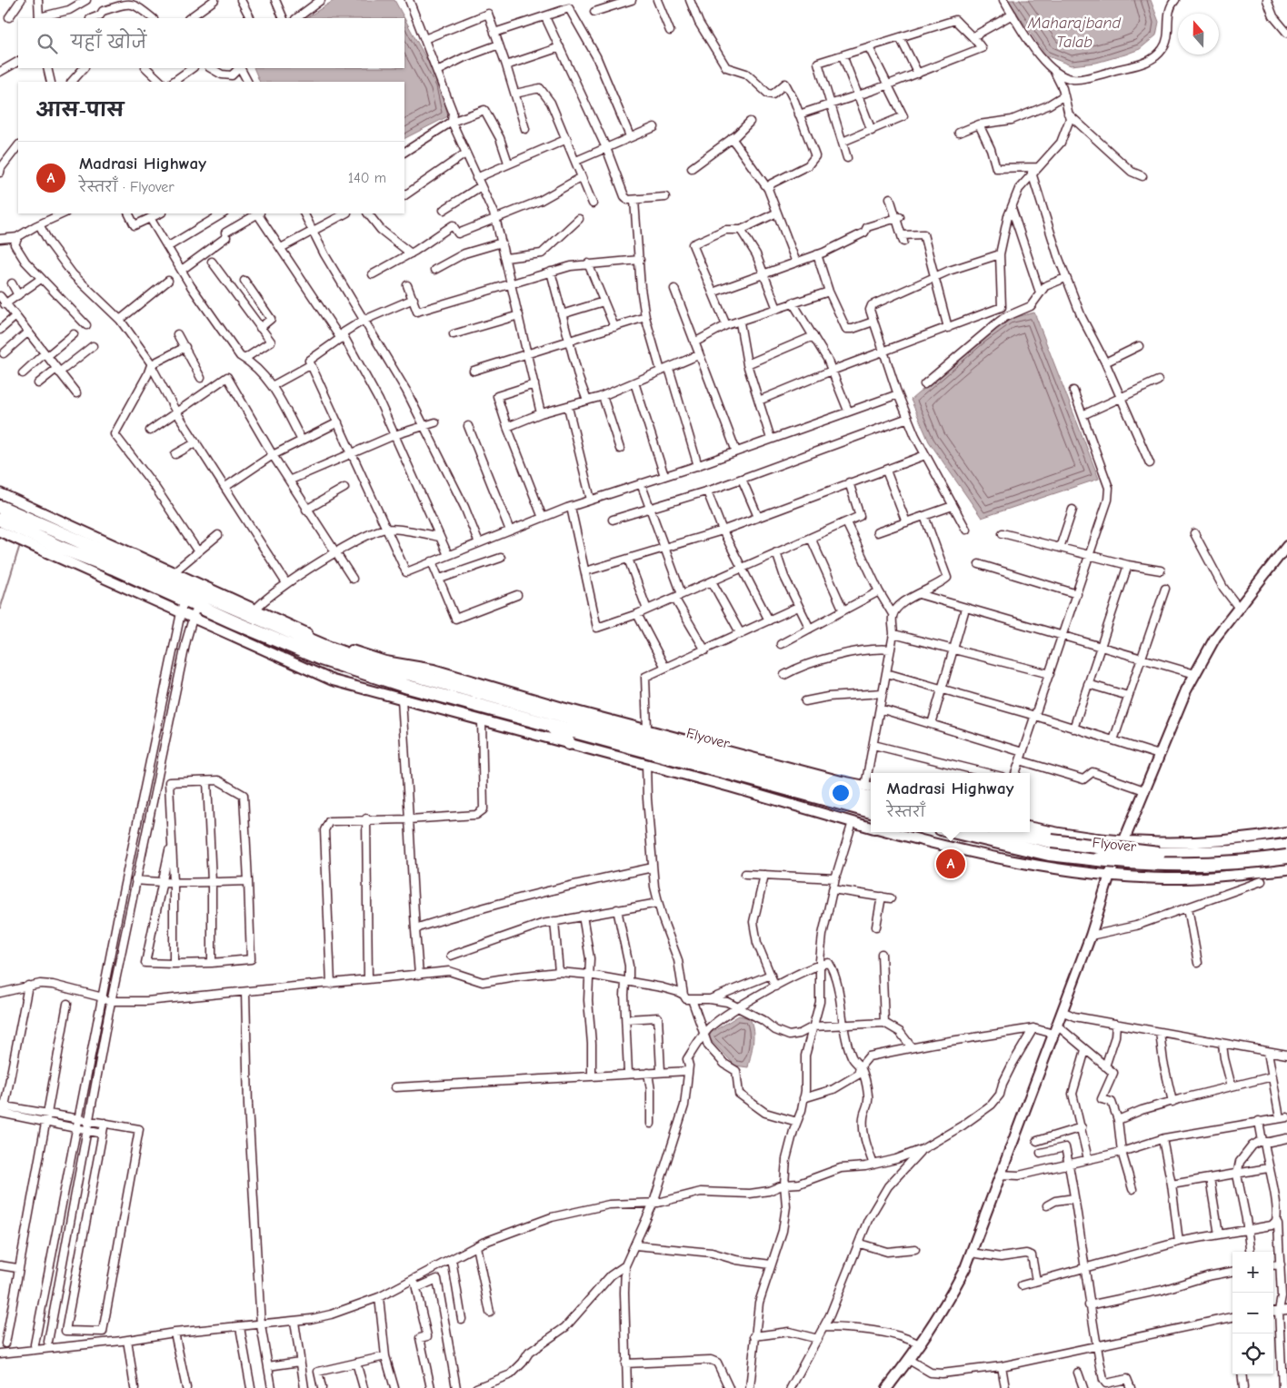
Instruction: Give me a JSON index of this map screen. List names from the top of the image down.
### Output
{
  "streets": {
    "highway": ["Flyover"]
  },
  "water": ["Maharajband Talab"],
  "north": "top",
  "page": {
    "search": "यहाँ खोजें",
    "heading": "आस-पास",
    "list": [
      {
        "mark": "A",
        "name": "Madrasi Highway",
        "note": "रेस्तराँ · Flyover",
        "value": "140 m"
      }
    ],
    "popup": ["Madrasi Highway", "रेस्तराँ"],
    "pins": "A",
    "map_buttons": ["+", "−"]
  }
}
